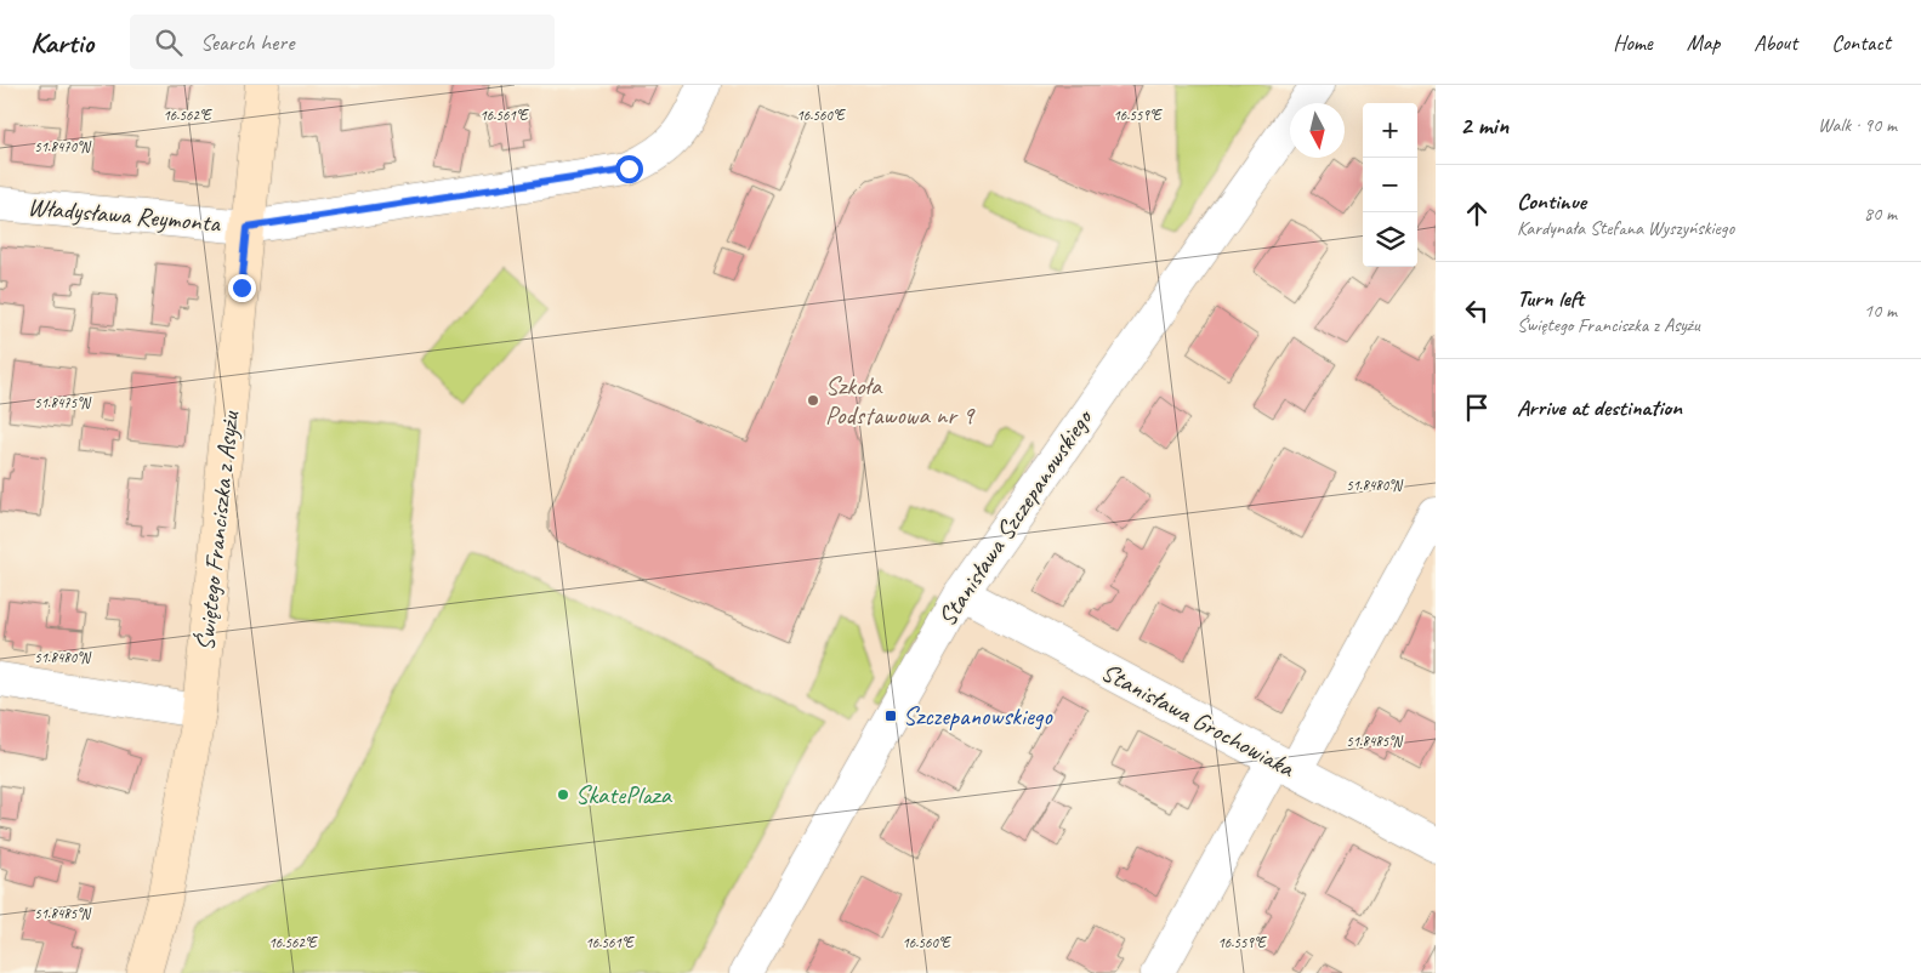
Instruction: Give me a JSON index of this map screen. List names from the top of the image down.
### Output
{
  "streets": {
    "street": [
      "Władysława Reymonta",
      "Stanisława Szczepanowskiego",
      "Świętego Franciszka z Asyżu",
      "Stanisława Grochowiaka"
    ]
  },
  "crossings": [
    ["Władysława Reymonta", "Świętego Franciszka z Asyżu"],
    ["Stanisława Szczepanowskiego", "Stanisława Grochowiaka"]
  ],
  "places": {
    "other": ["Szkoła Podstawowa nr 9", "SkatePlaza"],
    "transit": ["Szczepanowskiego"]
  },
  "north": "bottom",
  "page": {
    "header": "Kartio",
    "search": "Search here",
    "nav": [
      "Home",
      "Map",
      "About",
      "Contact"
    ],
    "heading": ["2 min", "Walk · 90 m"],
    "map_buttons": ["+", "−"],
    "list": [
      ["Continue", "Kardynała Stefana Wyszyńskiego", "80 m"],
      ["Turn left", "Świętego Franciszka z Asyżu", "10 m"],
      "Arrive at destination"
    ]
  },
  "coordinates": [
    "16.562°E",
    "16.561°E",
    "16.560°E",
    "16.559°E",
    "51.8470°N",
    "51.8475°N",
    "51.8480°N",
    "51.8485°N"
  ]
}
